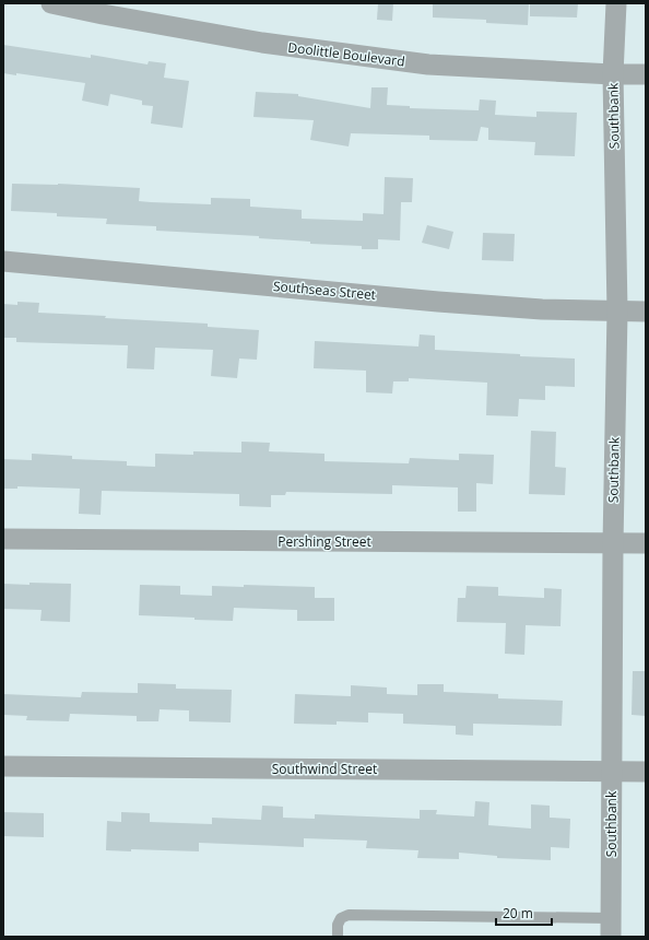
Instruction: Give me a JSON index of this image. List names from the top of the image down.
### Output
{
  "streets": {
    "street": [
      "Doolittle Boulevard",
      "Southbank",
      "Southseas Street",
      "Pershing Street",
      "Southwind Street"
    ]
  },
  "crossings": [
    ["Doolittle Boulevard", "Southbank"],
    ["Southbank", "Southseas Street"],
    ["Southbank", "Pershing Street"],
    ["Southbank", "Southwind Street"]
  ],
  "scale_bar": "20 m"
}
